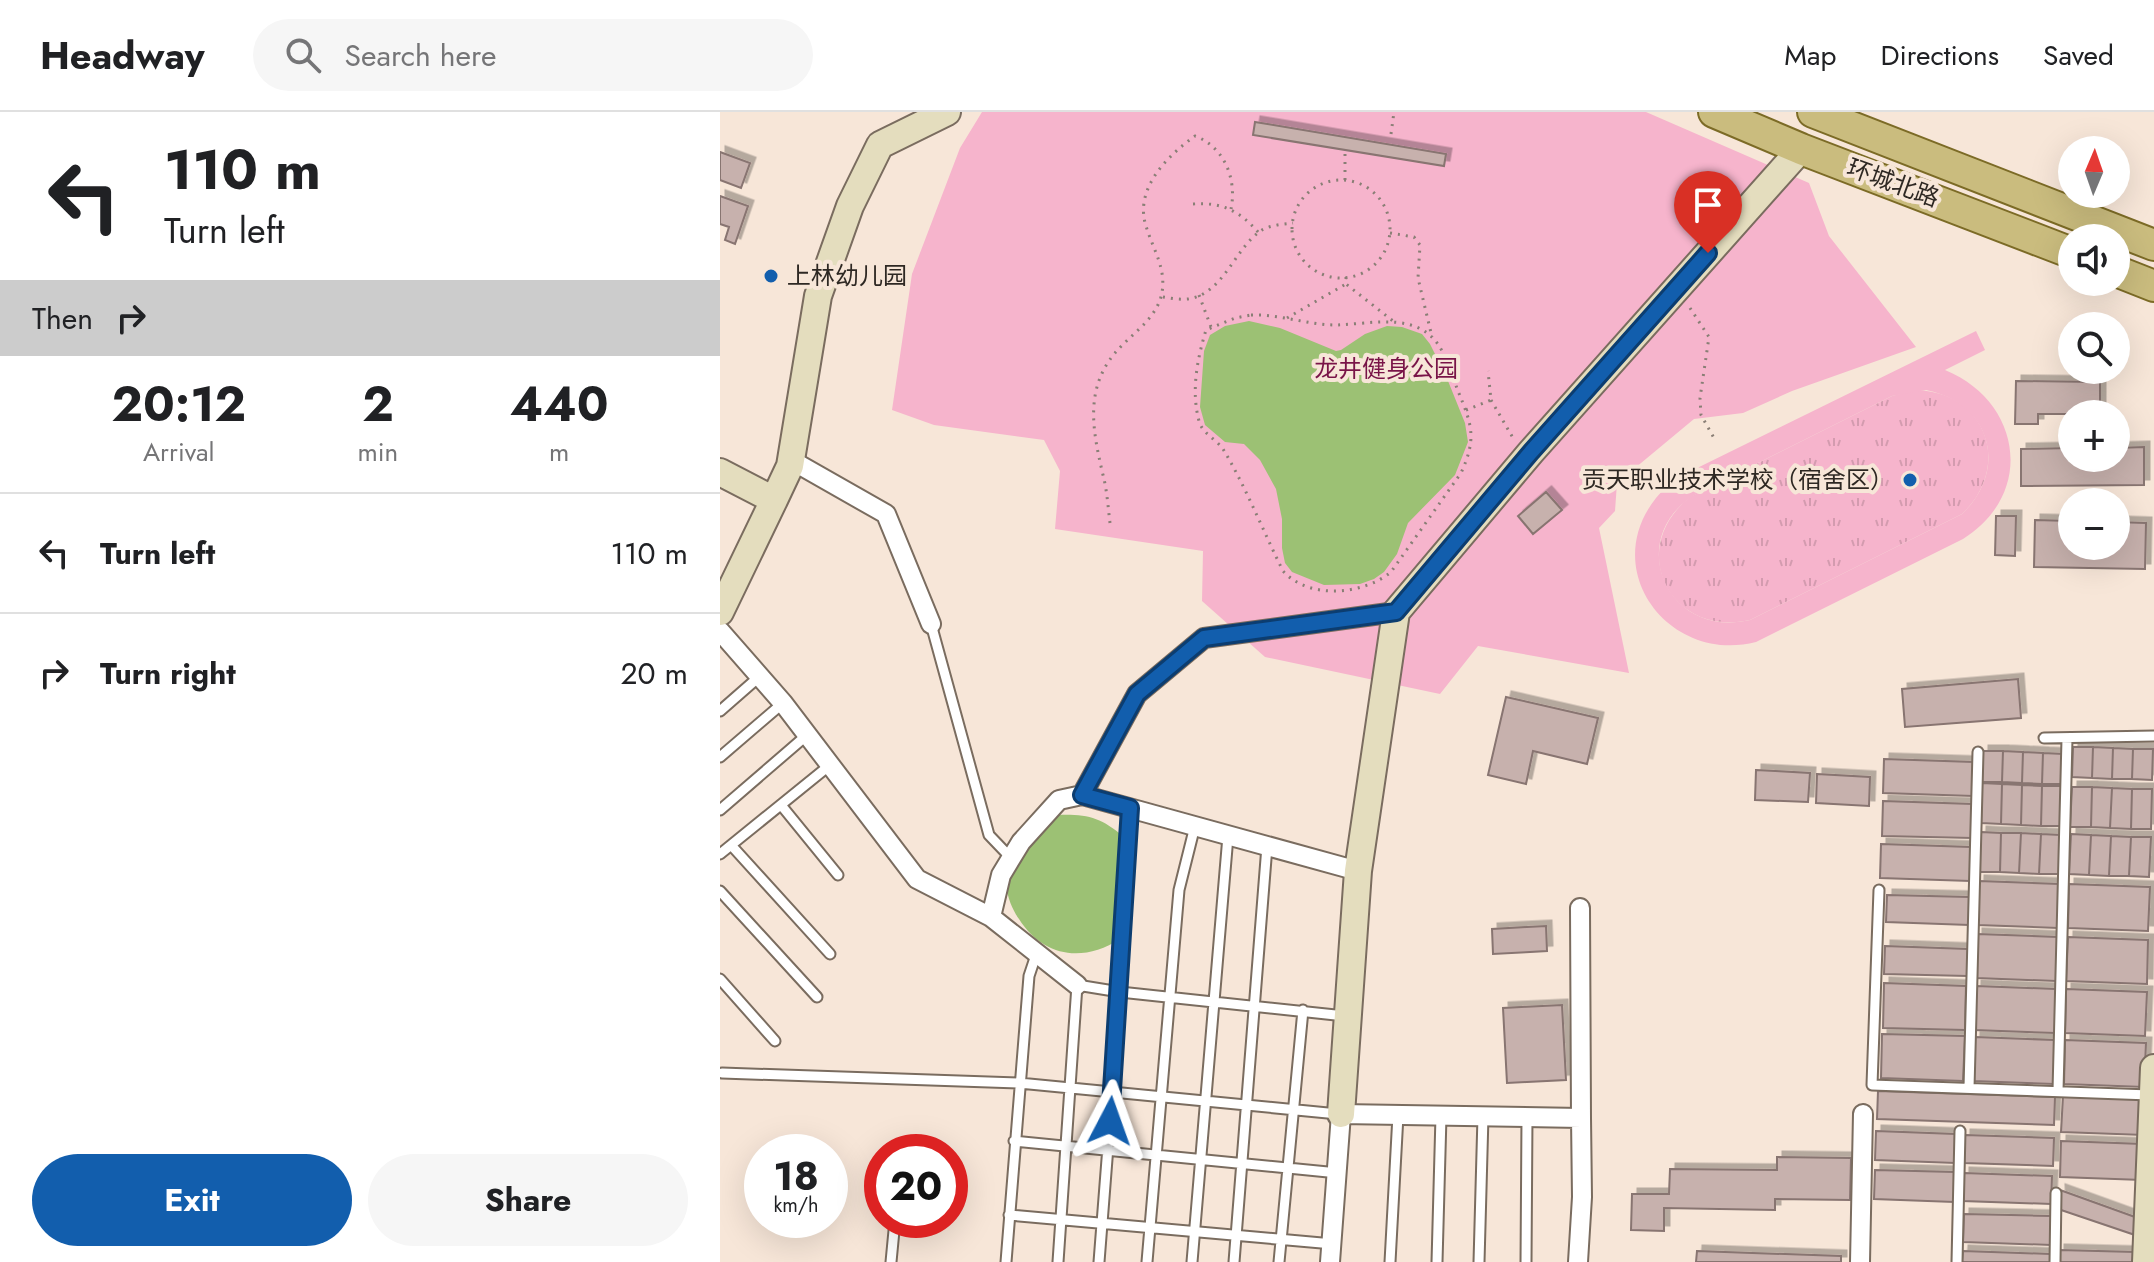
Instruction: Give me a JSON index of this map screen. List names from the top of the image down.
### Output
{
  "streets": {
    "main road": ["环城北路"]
  },
  "parks": ["龙井健身公园"],
  "places": ["上林幼儿园", "贡天职业技术学校（宿舍区）"],
  "north": "top",
  "page": {
    "header": "Headway",
    "search": "Search here",
    "nav": ["Map", "Directions", "Saved"],
    "turn": ["110 m", "Turn left"],
    "map_buttons": ["+", "−"],
    "then": "Then",
    "eta": [
      "20:12",
      "Arrival",
      "2",
      "min",
      "440",
      "m"
    ],
    "list": [
      {
        "name": "Turn left",
        "value": "110 m"
      },
      {
        "name": "Turn right",
        "value": "20 m"
      }
    ],
    "speed": "18 km/h",
    "limit": "20",
    "buttons": ["Exit", "Share"]
  }
}
